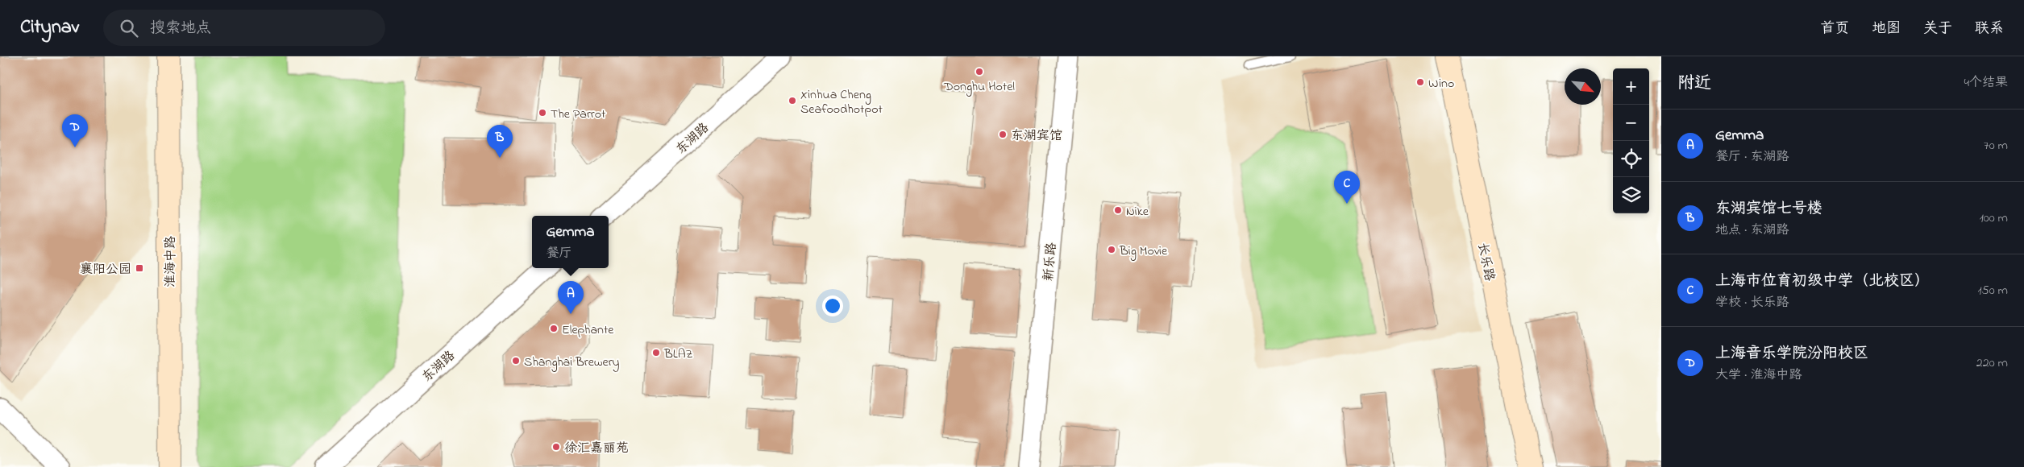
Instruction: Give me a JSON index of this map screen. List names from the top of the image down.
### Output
{
  "streets": {
    "street": [
      "东湖路",
      "淮海中路",
      "新乐路",
      "长乐路"
    ]
  },
  "places": {
    "other": [
      "Donghu Hotel",
      "Wino",
      "Xinhua Cheng Seafoodhotpot",
      "The Parrot",
      "东湖宾馆",
      "Nike",
      "Big Movie",
      "Elephante",
      "BLAZ",
      "Shanghai Brewery",
      "徐汇嘉丽苑"
    ],
    "transit": ["襄阳公园"]
  },
  "north": "bottom right",
  "page": {
    "header": "Citynav",
    "search": "搜索地点",
    "nav": [
      "首页",
      "地图",
      "关于",
      "联系"
    ],
    "heading": ["附近", "4个结果"],
    "map_buttons": ["+", "−"],
    "list": [
      {
        "mark": "A",
        "name": "Gemma",
        "note": "餐厅 · 东湖路",
        "value": "70 m"
      },
      {
        "mark": "B",
        "name": "东湖宾馆七号楼",
        "note": "地点 · 东湖路",
        "value": "100 m"
      },
      {
        "mark": "C",
        "name": "上海市位育初级中学（北校区）",
        "note": "学校 · 长乐路",
        "value": "150 m"
      },
      {
        "mark": "D",
        "name": "上海音乐学院汾阳校区",
        "note": "大学 · 淮海中路",
        "value": "220 m"
      }
    ],
    "pins": [
      "D",
      "B",
      "C",
      "A"
    ],
    "popup": ["Gemma", "餐厅"]
  }
}
